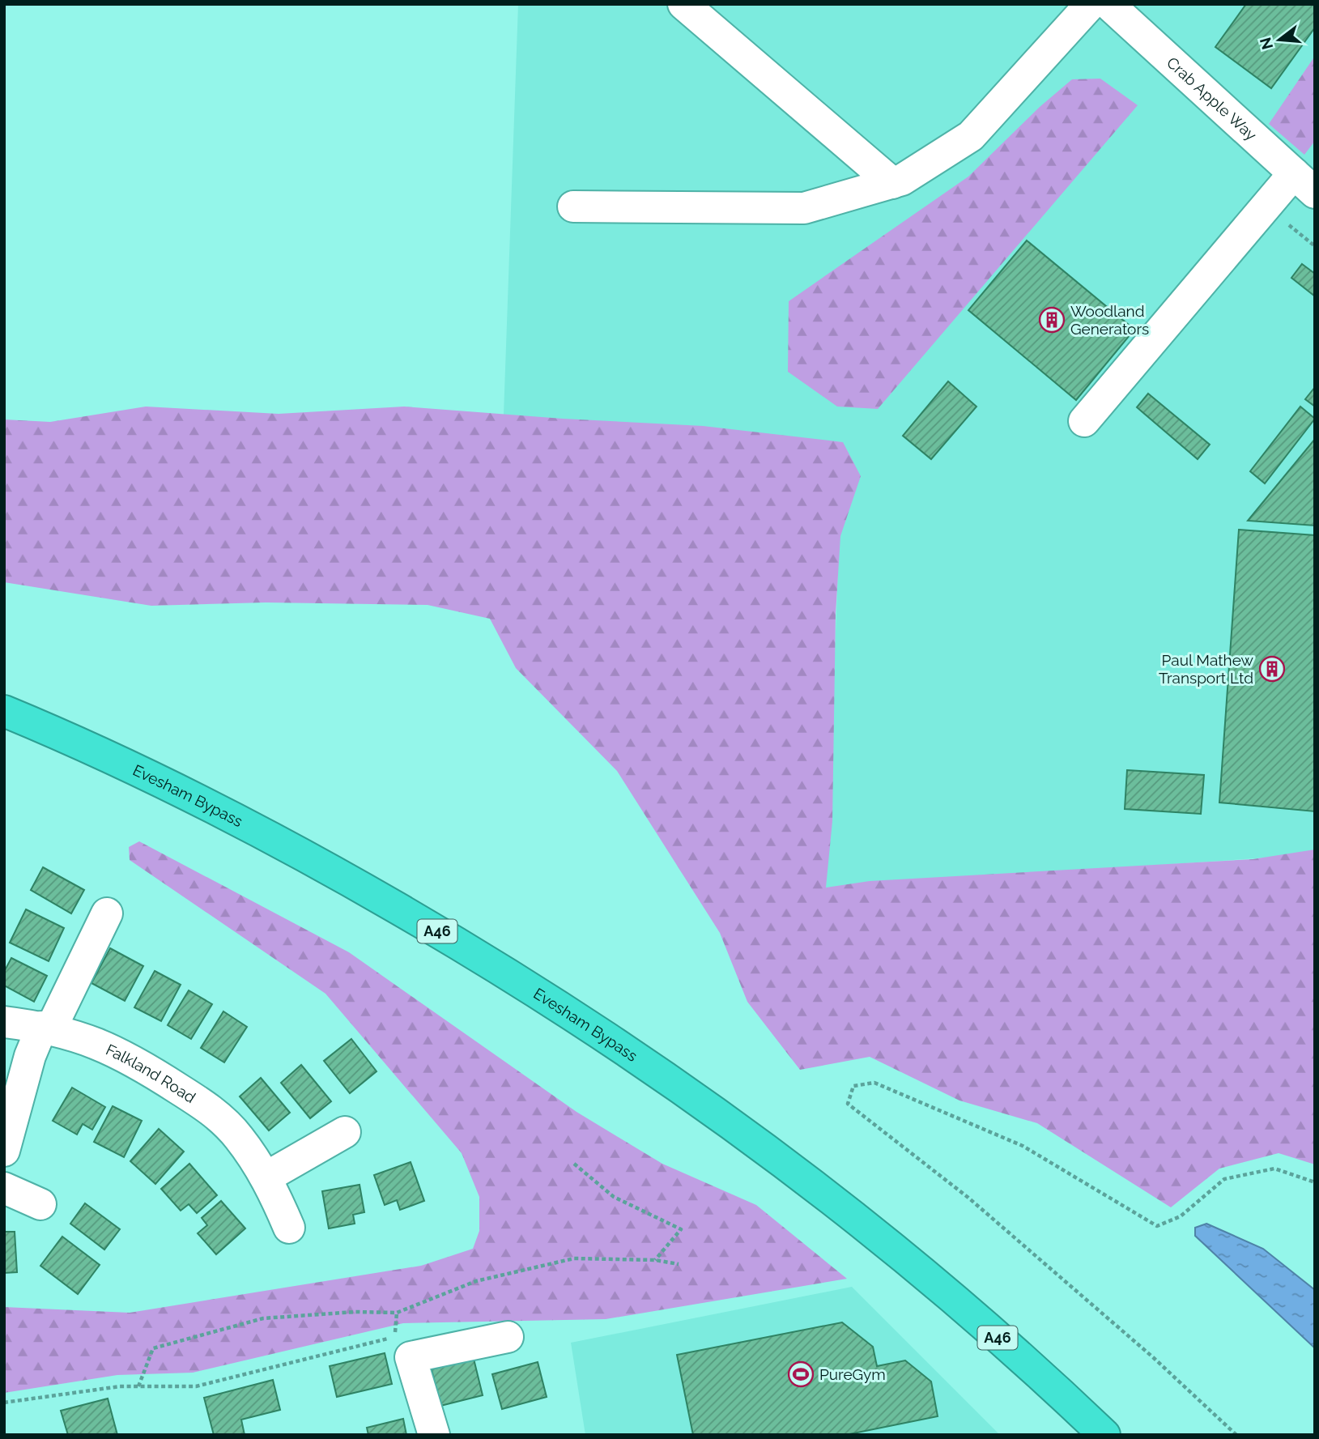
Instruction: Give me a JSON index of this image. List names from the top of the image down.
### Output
{
  "streets": {
    "highway": ["Evesham Bypass", "A46"],
    "street": ["Crab Apple Way", "Falkland Road"]
  },
  "places": {
    "building": ["Woodland Generators", "Paul Mathew Transport Ltd"],
    "sports": ["PureGym"]
  },
  "north": "left"
}
